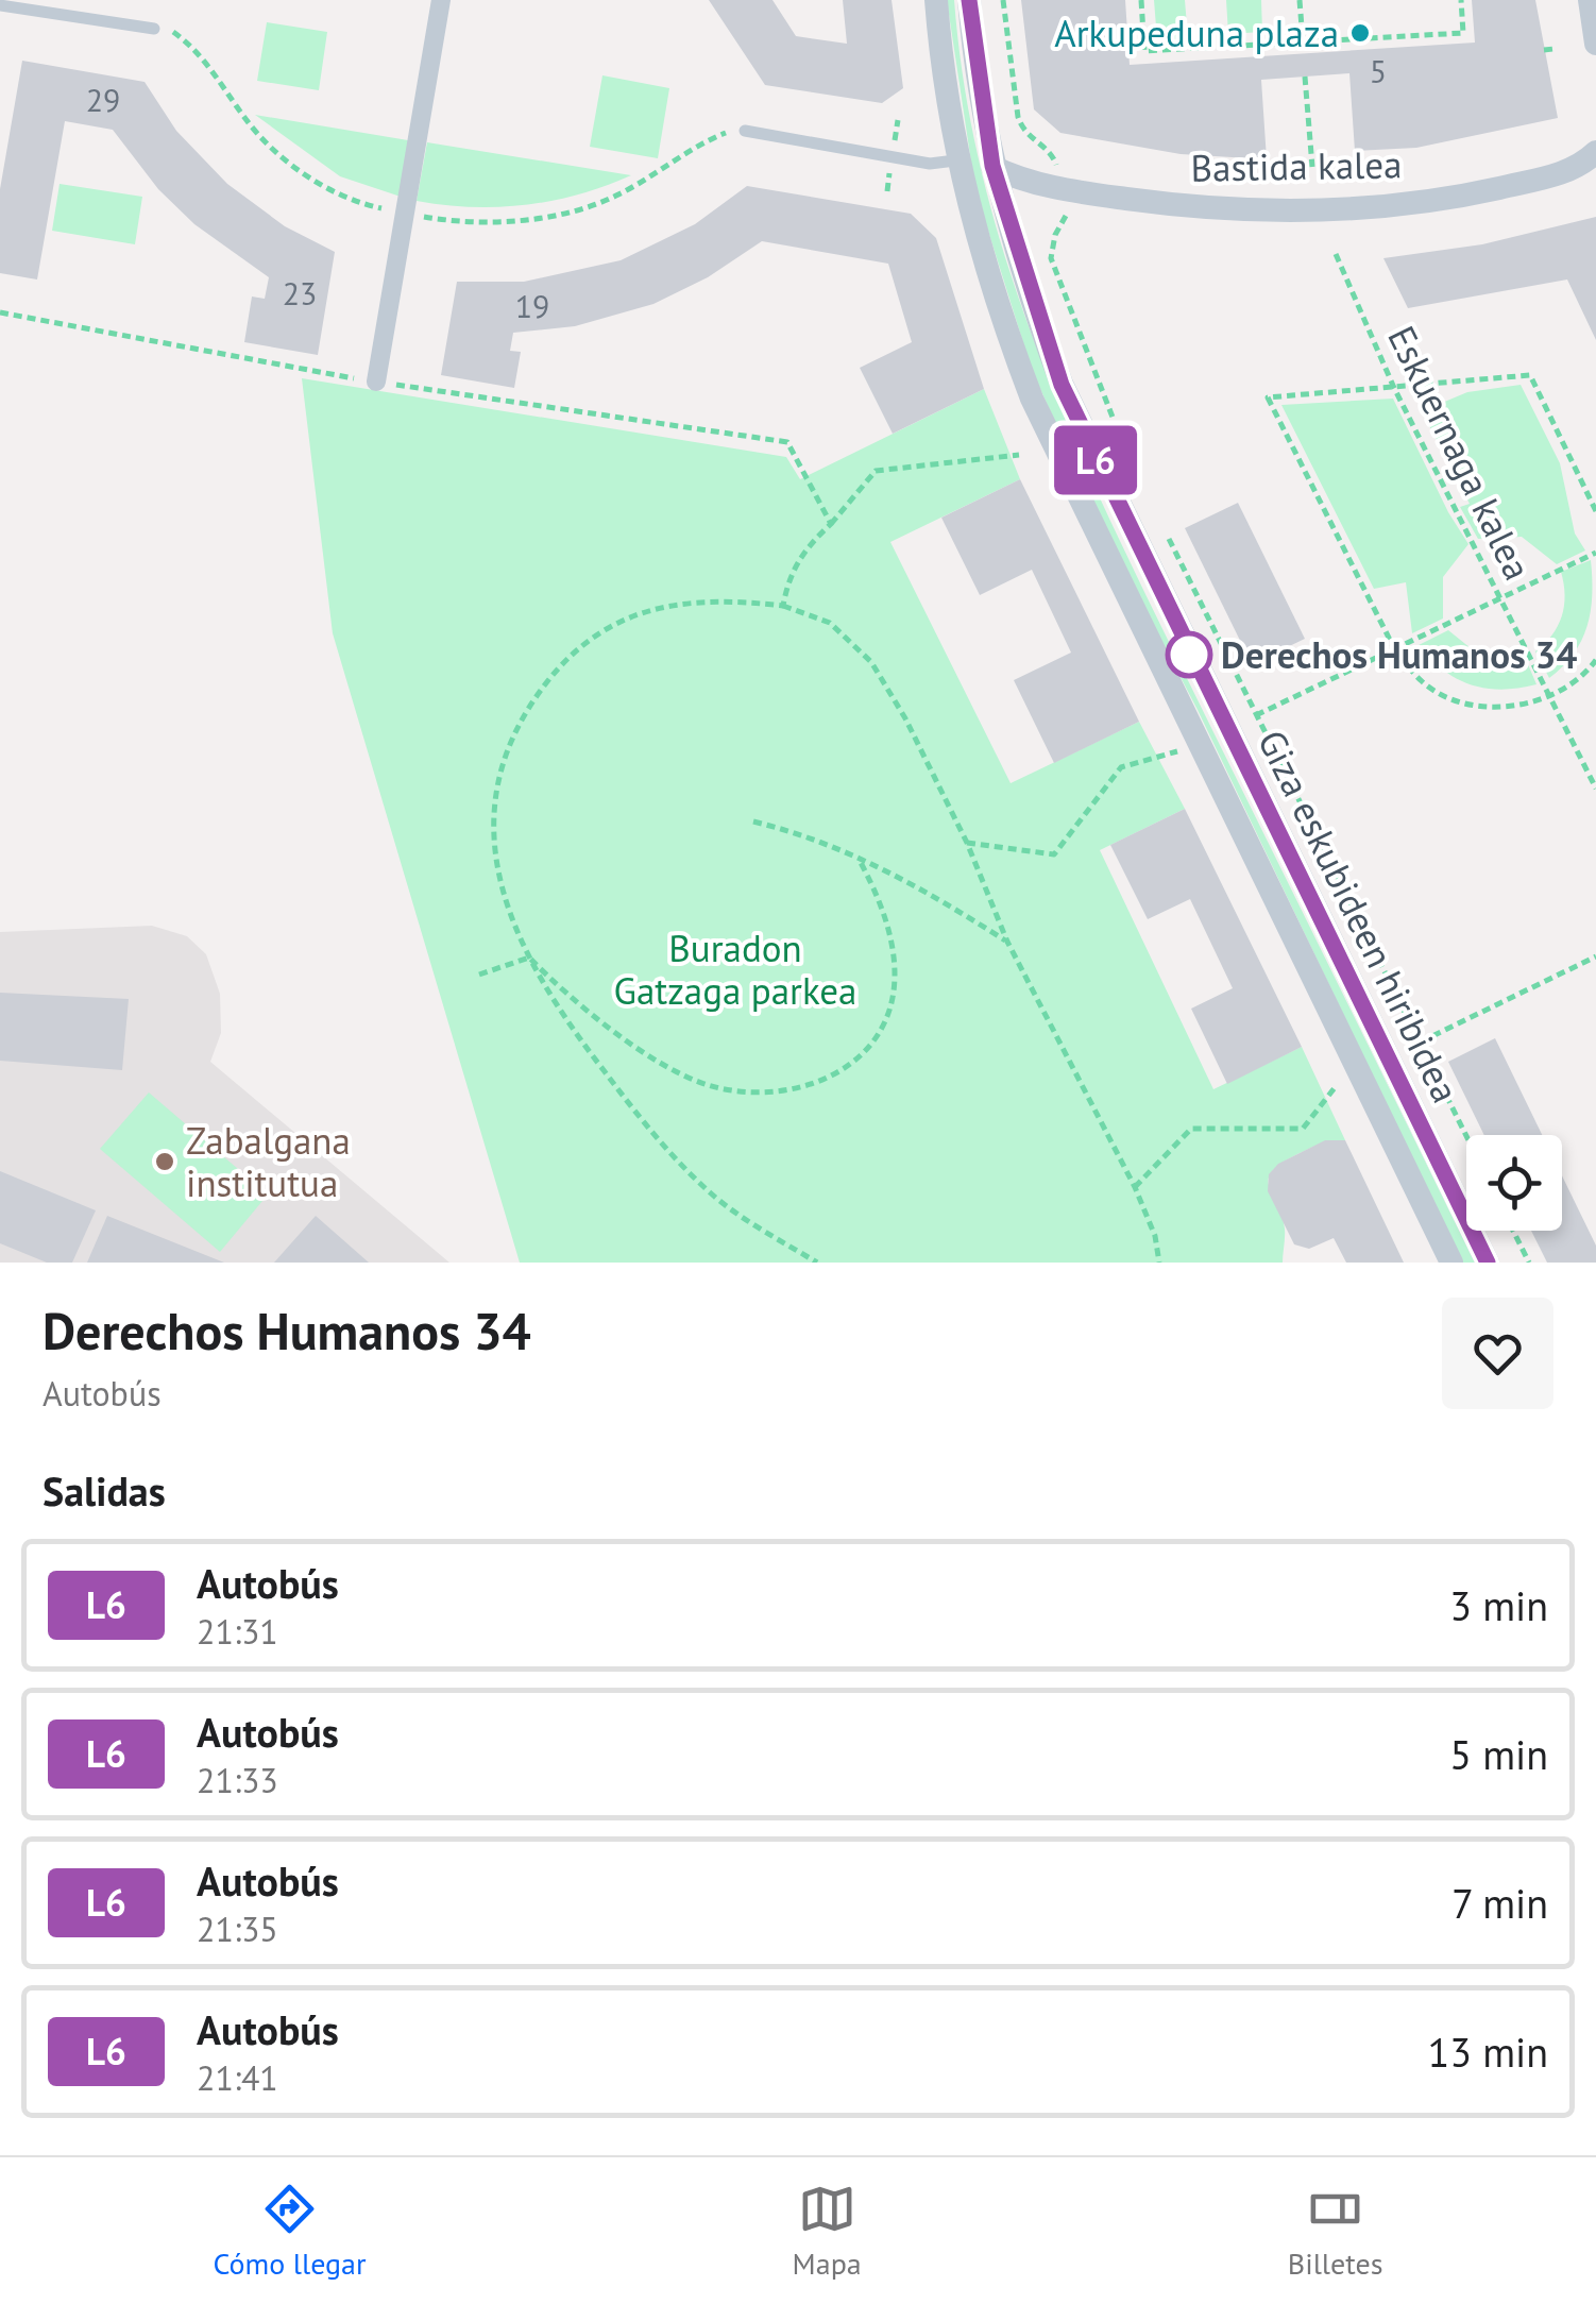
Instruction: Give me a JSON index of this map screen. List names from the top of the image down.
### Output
{
  "streets": {
    "street": ["Bastida kalea", "Giza eskubideen hiribidea"],
    "path": ["Eskuernaga kalea"]
  },
  "crossings": [
    ["Bastida kalea", "Giza eskubideen hiribidea"]
  ],
  "parks": ["Buradon Gatzaga parkea"],
  "places": ["Arkupeduna plaza", "Derechos Humanos 34", "Zabalgana institutua"],
  "lines": ["bus line L6"],
  "house_numbers": [
    "5",
    "29",
    "23",
    "19"
  ],
  "page": {
    "on_map": "L6",
    "heading": [
      ["Derechos Humanos 34", "Autobús"],
      "Salidas"
    ],
    "list": [
      {
        "mark": "L6",
        "name": "Autobús",
        "note": "21:31",
        "value": "3 min"
      },
      {
        "mark": "L6",
        "name": "Autobús",
        "note": "21:33",
        "value": "5 min"
      },
      {
        "mark": "L6",
        "name": "Autobús",
        "note": "21:35",
        "value": "7 min"
      },
      {
        "mark": "L6",
        "name": "Autobús",
        "note": "21:41",
        "value": "13 min"
      }
    ],
    "tabs": ["Cómo llegar", "Mapa", "Billetes"]
  }
}
